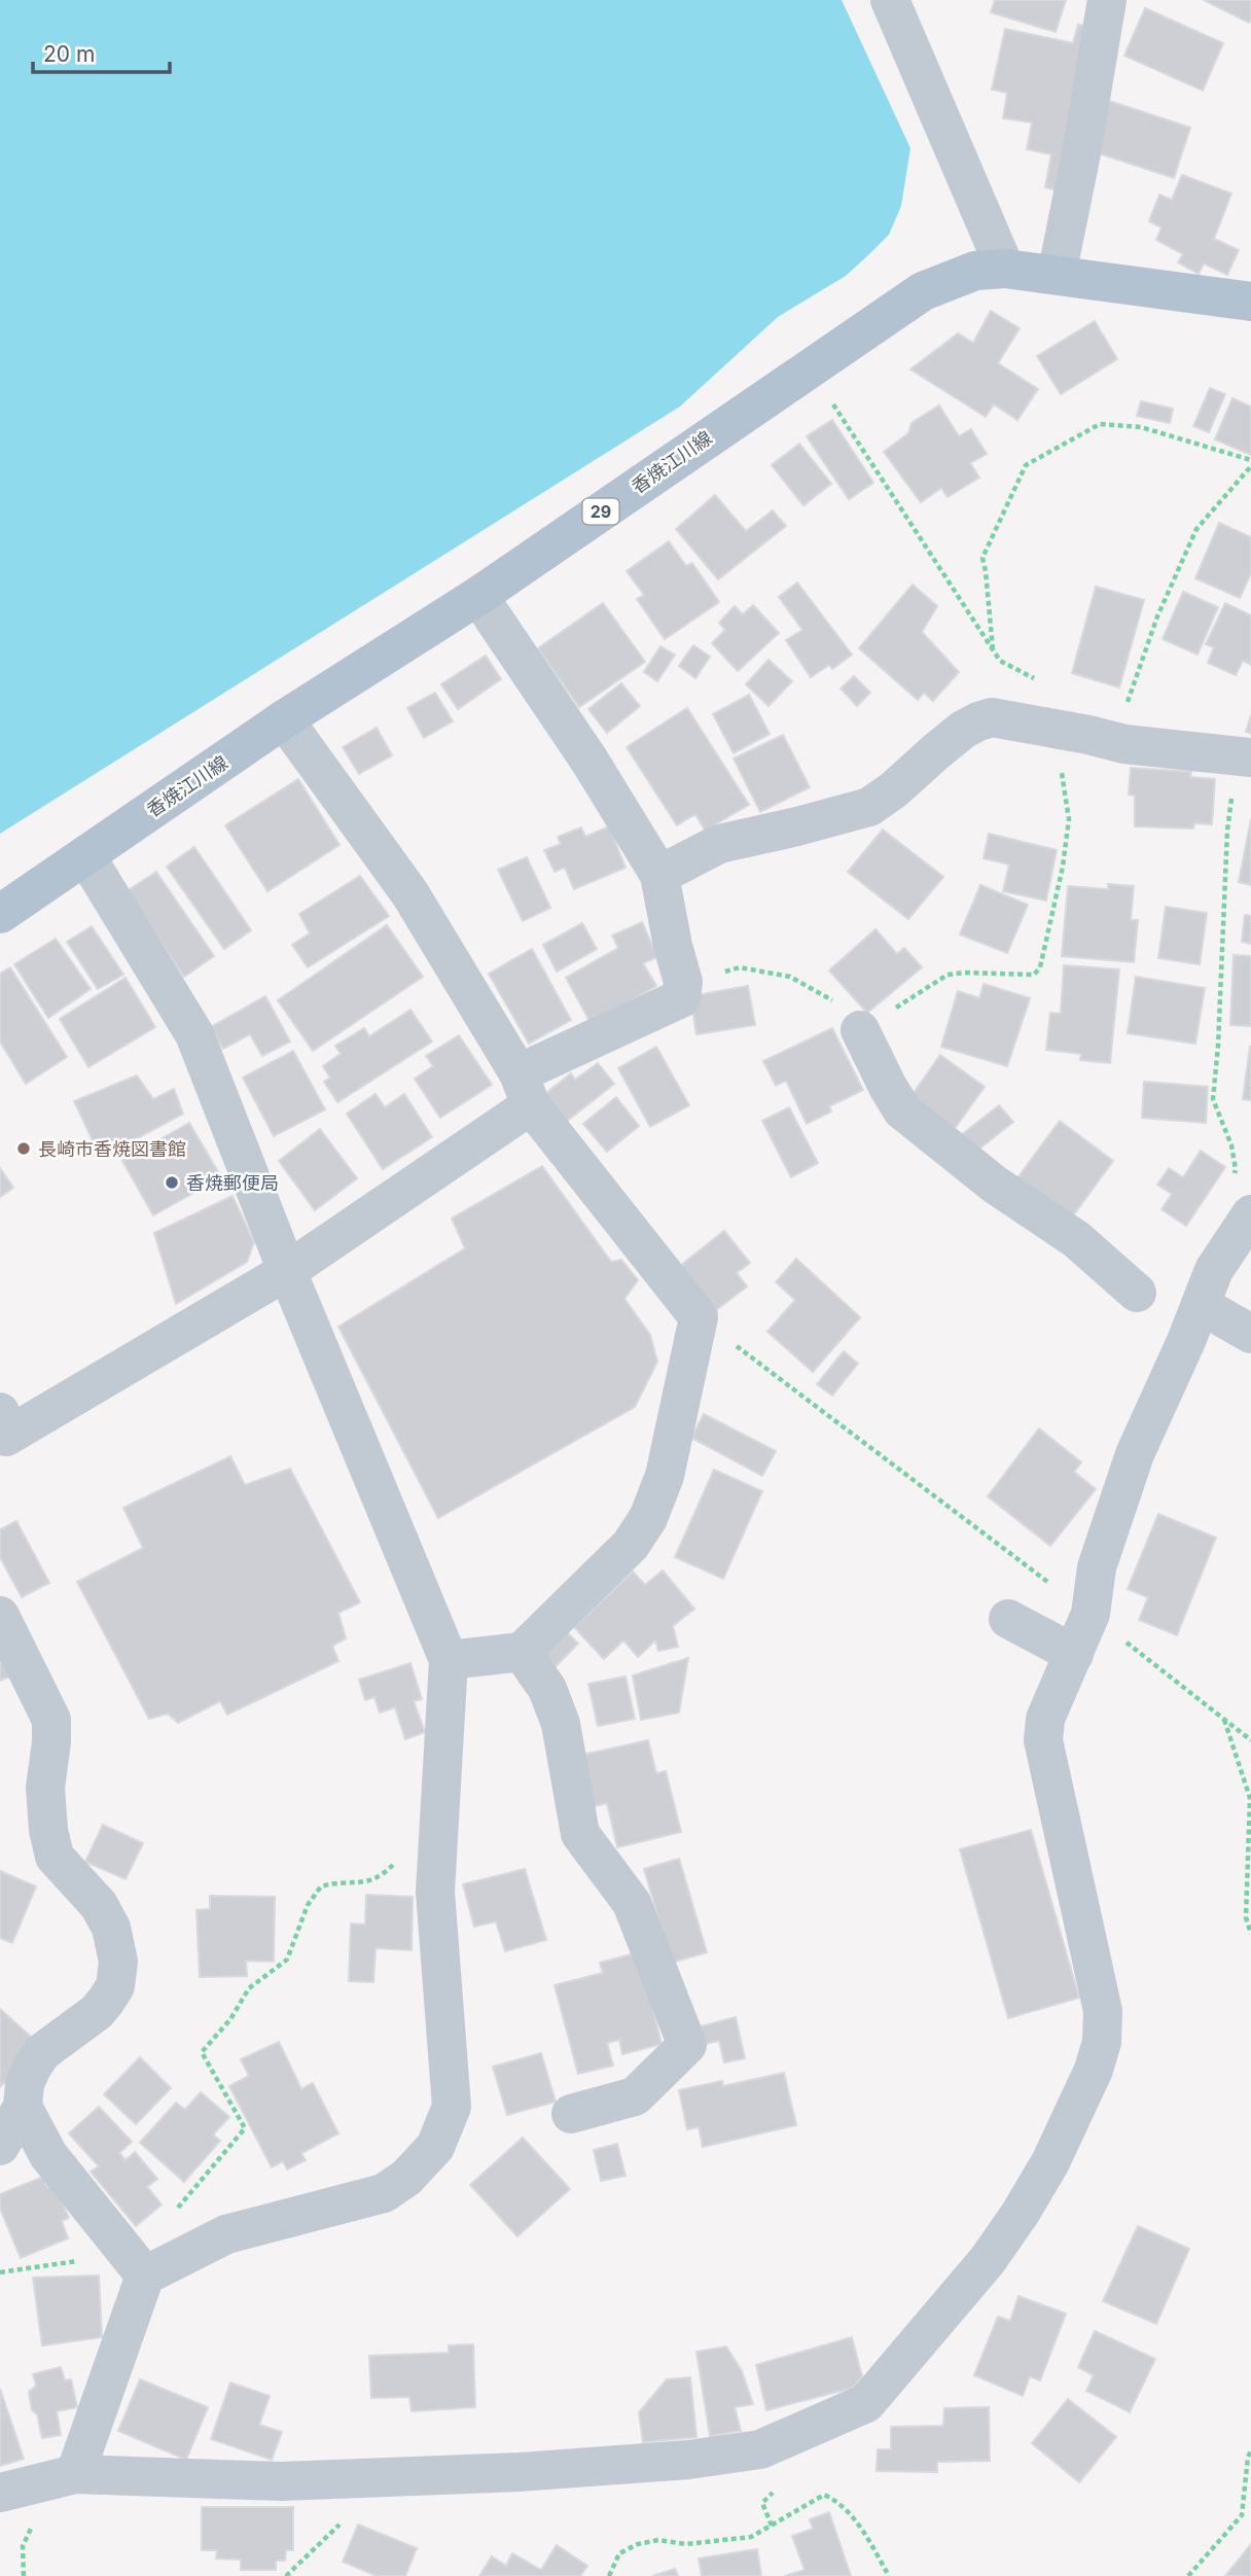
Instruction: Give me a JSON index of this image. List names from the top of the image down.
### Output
{
  "streets": {
    "main road": ["香焼江川線", "29"]
  },
  "places": ["長崎市香焼図書館", "香焼郵便局"],
  "scale_bar": "20 m"
}
